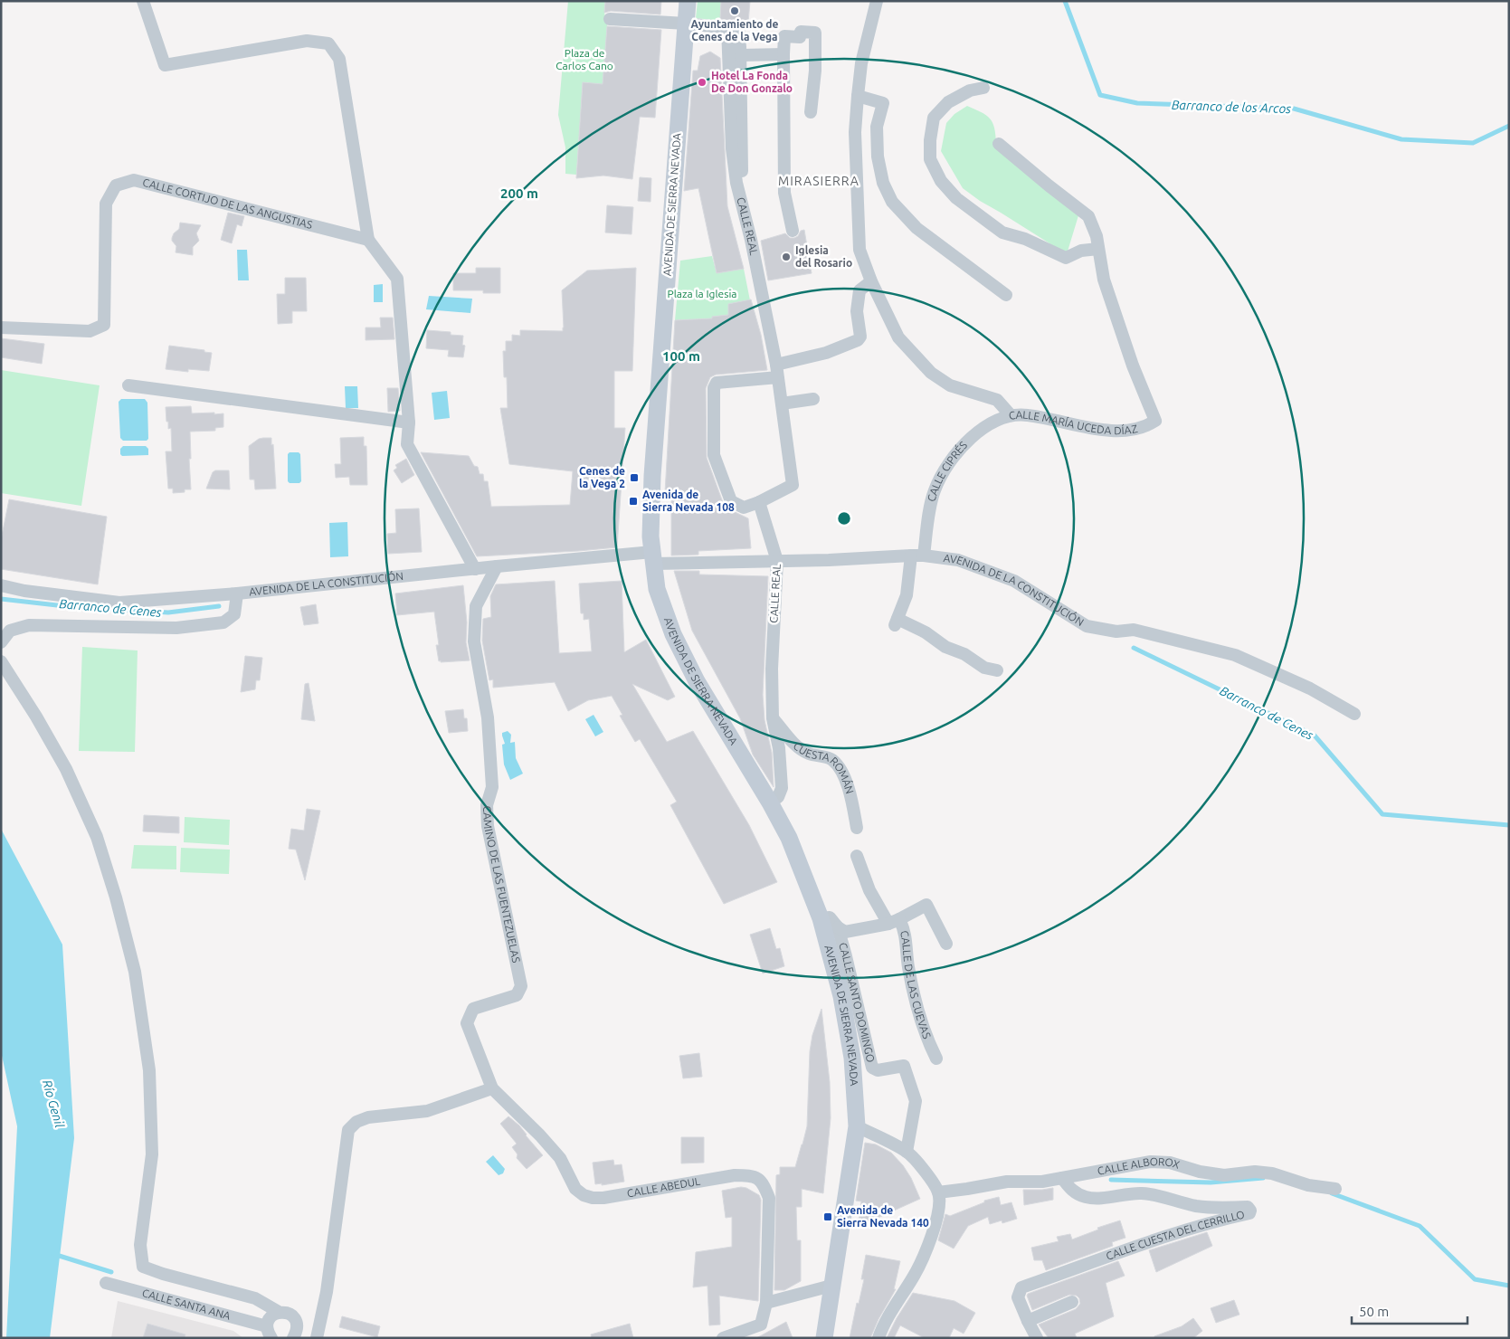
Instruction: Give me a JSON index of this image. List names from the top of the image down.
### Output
{
  "streets": {
    "street": [
      "CALLE CORTIJO DE LAS ANGUSTIAS",
      "AVENIDA DE SIERRA NEVADA",
      "CALLE REAL",
      "CALLE MARÍA UCEDA DÍAZ",
      "CALLE CIPRÉS",
      "AVENIDA DE LA CONSTITUCIÓN",
      "CUESTA ROMÁN",
      "CAMINO DE LAS FUENTEZUELAS",
      "CALLE DE LAS CUEVAS",
      "CALLE SANTO DOMINGO",
      "CALLE ALBOROX",
      "CALLE ABEDUL",
      "CALLE CUESTA DEL CERRILLO",
      "CALLE SANTA ANA"
    ]
  },
  "crossings": [
    ["AVENIDA DE SIERRA NEVADA", "CALLE REAL"],
    ["AVENIDA DE SIERRA NEVADA", "AVENIDA DE LA CONSTITUCIÓN"],
    ["AVENIDA DE SIERRA NEVADA", "CALLE SANTO DOMINGO"],
    ["CALLE REAL", "AVENIDA DE LA CONSTITUCIÓN"],
    ["CALLE REAL", "CUESTA ROMÁN"],
    ["CALLE MARÍA UCEDA DÍAZ", "CALLE CIPRÉS"],
    ["CALLE CIPRÉS", "AVENIDA DE LA CONSTITUCIÓN"],
    ["AVENIDA DE LA CONSTITUCIÓN", "CAMINO DE LAS FUENTEZUELAS"],
    ["CAMINO DE LAS FUENTEZUELAS", "CALLE ABEDUL"],
    ["CALLE DE LAS CUEVAS", "CALLE SANTO DOMINGO"],
    ["CALLE ALBOROX", "CALLE CUESTA DEL CERRILLO"]
  ],
  "districts": ["MIRASIERRA"],
  "water": ["Barranco de los Arcos", "Barranco de Cenes", "Río Genil"],
  "parks": ["Plaza de Carlos Cano", "Plaza la Iglesia"],
  "places": {
    "other": ["Ayuntamiento de Cenes de la Vega", "Hotel La Fonda De Don Gonzalo", "Iglesia del Rosario"],
    "transit": ["Cenes de la Vega 2", "Avenida de Sierra Nevada 108", "Avenida de Sierra Nevada 140"]
  },
  "scale_bar": "50 m",
  "rings": ["200 m", "100 m"]
}
